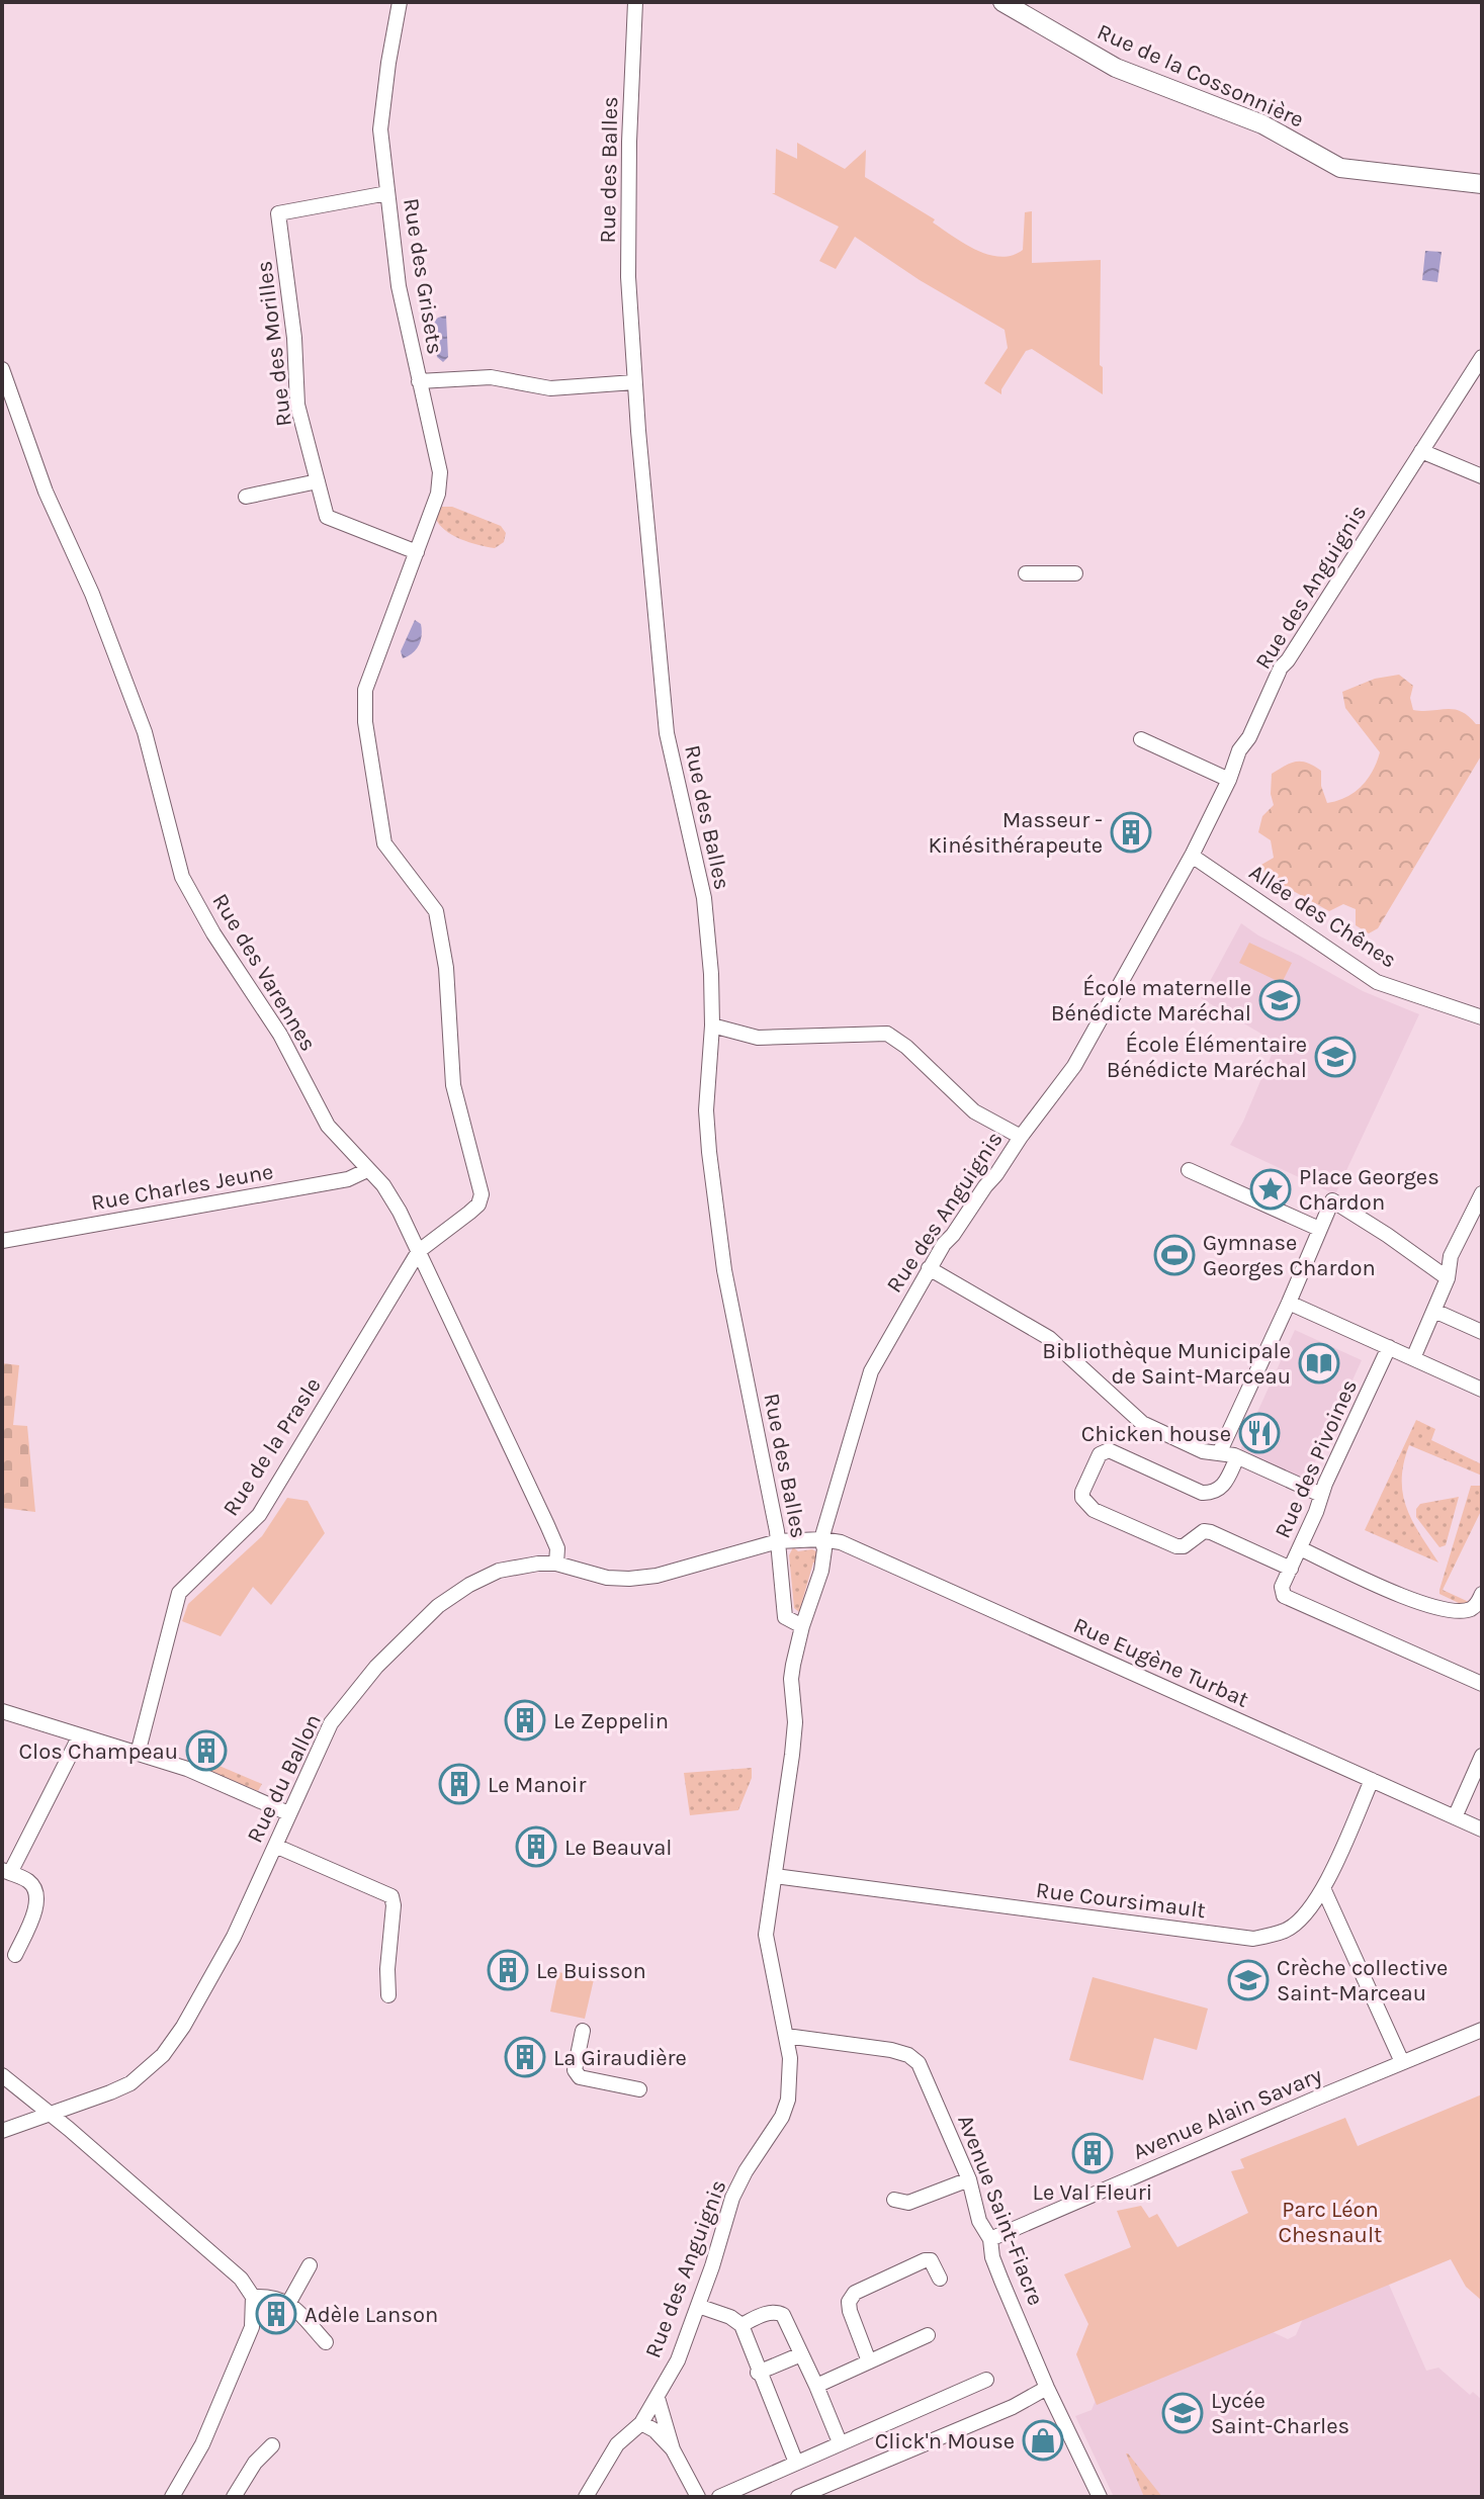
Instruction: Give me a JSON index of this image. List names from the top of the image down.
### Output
{
  "streets": {
    "street": [
      "Rue de la Cossonnière",
      "Rue des Balles",
      "Rue des Grisets",
      "Rue des Morilles",
      "Rue des Anguignis",
      "Allée des Chênes",
      "Rue des Varennes",
      "Rue Charles Jeune",
      "Rue de la Prasle",
      "Rue des Pivoines",
      "Rue Eugène Turbat",
      "Rue du Ballon",
      "Rue Coursimault",
      "Avenue Alain Savary",
      "Avenue Saint-Fiacre"
    ]
  },
  "crossings": [
    ["Rue des Balles", "Rue des Anguignis"],
    ["Rue des Balles", "Rue du Ballon"],
    ["Rue des Grisets", "Rue des Morilles"],
    ["Rue des Grisets", "Rue des Varennes"],
    ["Rue des Grisets", "Rue de la Prasle"],
    ["Rue des Anguignis", "Allée des Chênes"],
    ["Rue des Anguignis", "Rue Eugène Turbat"],
    ["Rue des Anguignis", "Rue du Ballon"],
    ["Rue des Anguignis", "Rue Coursimault"],
    ["Rue des Anguignis", "Avenue Saint-Fiacre"],
    ["Rue des Varennes", "Rue Charles Jeune"],
    ["Rue des Varennes", "Rue de la Prasle"],
    ["Rue des Varennes", "Rue du Ballon"],
    ["Rue Eugène Turbat", "Rue du Ballon"],
    ["Rue Eugène Turbat", "Rue Coursimault"],
    ["Avenue Alain Savary", "Avenue Saint-Fiacre"]
  ],
  "parks": ["Parc Léon Chesnault"],
  "places": {
    "building": [
      "Masseur - Kinésithérapeute",
      "Le Zeppelin",
      "Clos Champeau",
      "Le Manoir",
      "Le Beauval",
      "Le Buisson",
      "La Giraudière",
      "Le Val Fleuri",
      "Adèle Lanson"
    ],
    "school or university": [
      "École maternelle Bénédicte Maréchal",
      "École Élémentaire Bénédicte Maréchal",
      "Crèche collective Saint-Marceau",
      "Lycée Saint-Charles"
    ],
    "place": ["Place Georges Chardon"],
    "sports": ["Gymnase Georges Chardon"],
    "library": ["Bibliothèque Municipale de Saint-Marceau"],
    "restaurant": ["Chicken house"],
    "shop": ["Click'n Mouse"]
  }
}
